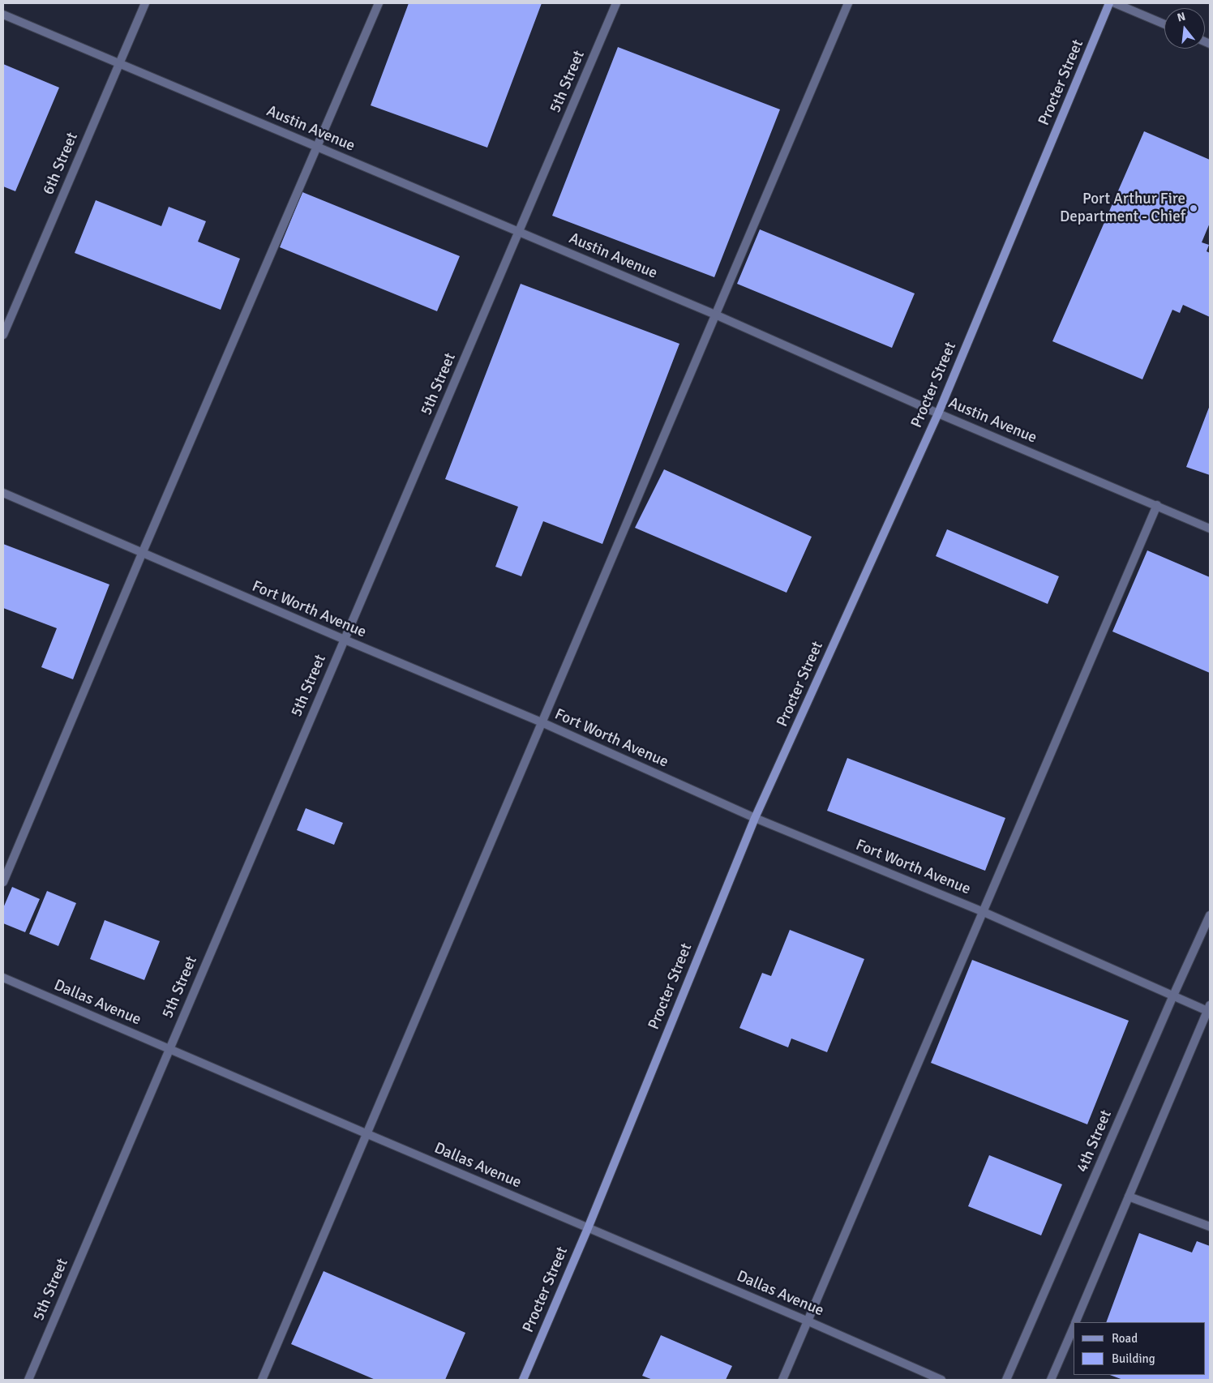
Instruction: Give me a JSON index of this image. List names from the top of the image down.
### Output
{
  "streets": {
    "main road": ["Procter Street"],
    "street": [
      "5th Street",
      "Austin Avenue",
      "6th Street",
      "Fort Worth Avenue",
      "Dallas Avenue",
      "4th Street"
    ]
  },
  "crossings": [
    ["5th Street", "Austin Avenue"],
    ["5th Street", "Fort Worth Avenue"],
    ["5th Street", "Dallas Avenue"],
    ["Procter Street", "Austin Avenue"],
    ["Procter Street", "Fort Worth Avenue"],
    ["Procter Street", "Dallas Avenue"],
    ["Austin Avenue", "6th Street"],
    ["Fort Worth Avenue", "4th Street"]
  ],
  "places": ["Port Arthur Fire Department - Chief"],
  "legend": ["Road", "Building"],
  "north": "top"
}
